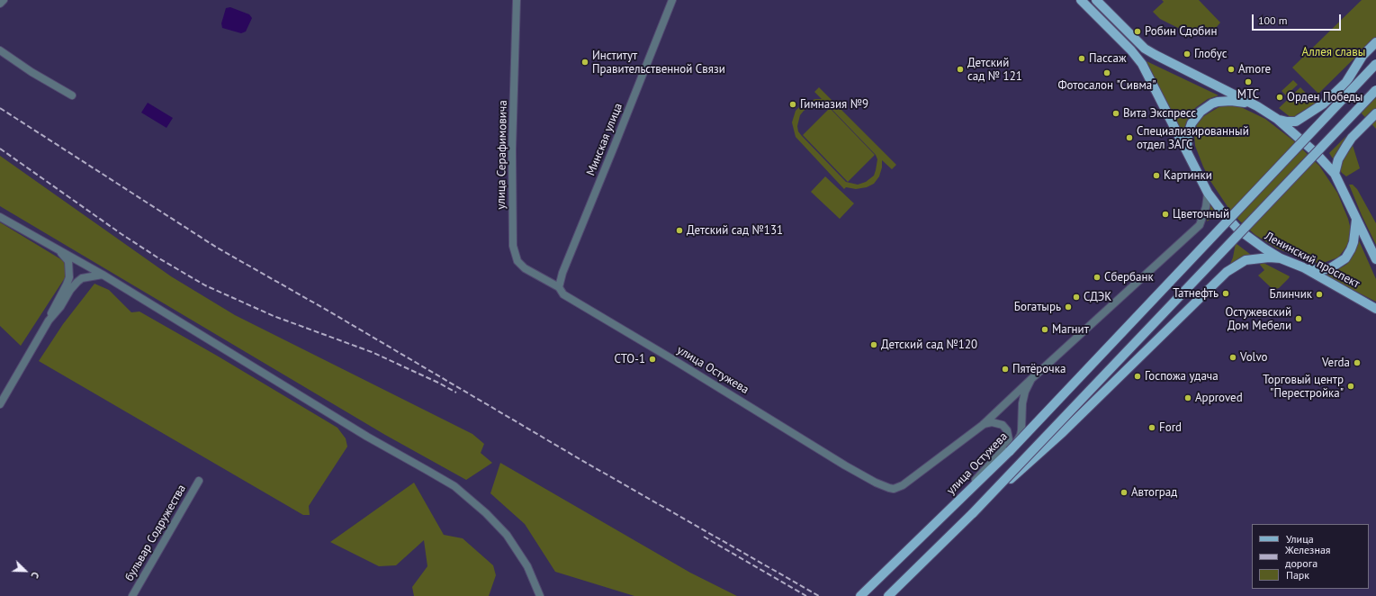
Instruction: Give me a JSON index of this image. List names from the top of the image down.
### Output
{
  "streets": {
    "main road": ["Ленинский проспект", "улица Остужева"],
    "street": ["Минская улица", "улица Серафимовича", "бульвар Содружества"]
  },
  "crossings": [
    ["Минская улица", "улица Серафимовича"],
    ["Минская улица", "улица Остужева"],
    ["улица Серафимовича", "улица Остужева"],
    ["Ленинский проспект", "улица Остужева"]
  ],
  "parks": ["Аллея славы"],
  "places": [
    "Робин Сдобин",
    "Глобус",
    "Пассаж",
    "Институт Правительственной Связи",
    "Детский сад № 121",
    "Amore",
    "Фотосалон \"Сивма\"",
    "МТС",
    "Орден Победы",
    "Гимназия №9",
    "Вита Экспресс",
    "Специализированный отдел ЗАГС",
    "Картинки",
    "Цветочный",
    "Детский сад №131",
    "Сбербанк",
    "Татнефть",
    "Блинчик",
    "СДЭК",
    "Богатырь",
    "Остужевский Дом Мебели",
    "Магнит",
    "Детский сад №120",
    "Volvo",
    "СТО-1",
    "Verda",
    "Пятёрочка",
    "Госпожа удача",
    "Торговый центр \"Перестройка\"",
    "Approved",
    "Ford",
    "Автоград"
  ],
  "legend": ["Улица", "Железная дорога", "Парк"],
  "scale_bar": "100 m",
  "north": "bottom right"
}
